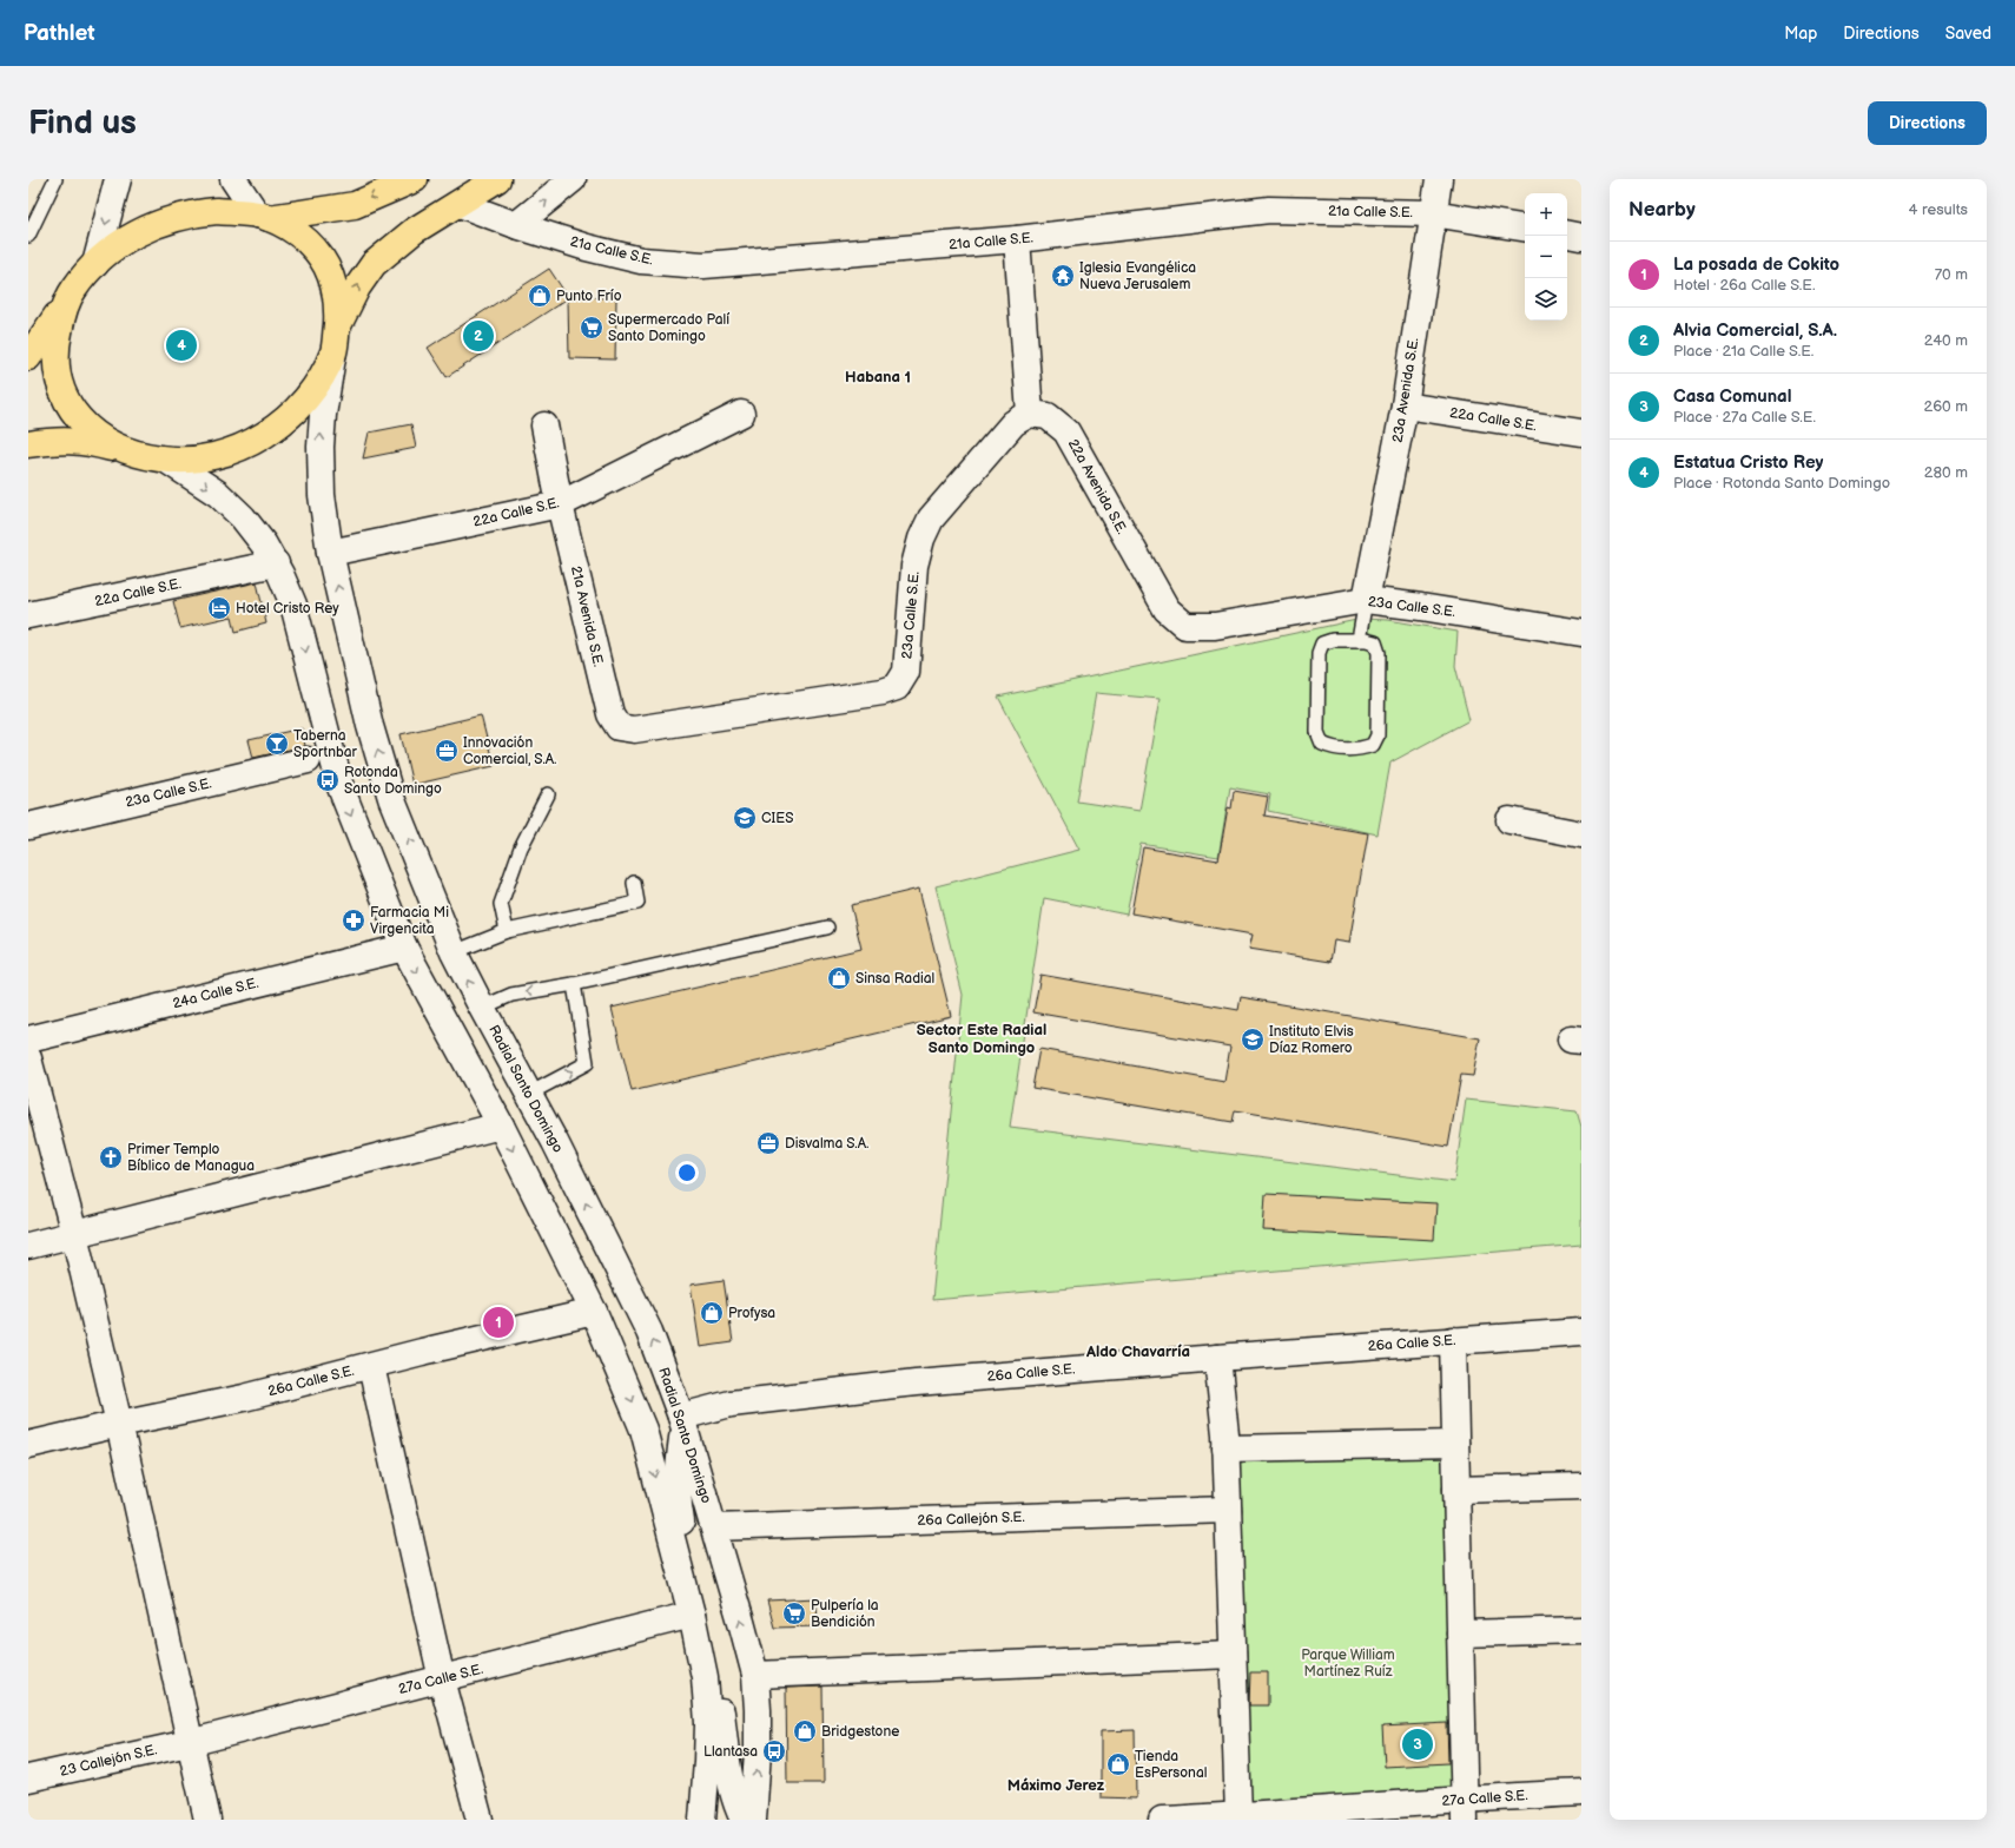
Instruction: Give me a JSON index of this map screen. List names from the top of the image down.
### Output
{
  "streets": {
    "street": [
      "21a Calle S.E.",
      "23a Avenida S.E.",
      "22a Calle S.E.",
      "22a Avenida S.E.",
      "23a Calle S.E.",
      "21a Avenida S.E.",
      "24a Calle S.E.",
      "Radial Santo Domingo",
      "26a Calle S.E.",
      "26a Callejón S.E.",
      "27a Calle S.E.",
      "23 Callejón S.E."
    ]
  },
  "crossings": [
    ["21a Calle S.E.", "23a Avenida S.E."],
    ["23a Avenida S.E.", "22a Calle S.E."],
    ["23a Avenida S.E.", "23a Calle S.E."],
    ["22a Calle S.E.", "21a Avenida S.E."],
    ["22a Calle S.E.", "Radial Santo Domingo"],
    ["22a Avenida S.E.", "23a Calle S.E."],
    ["23a Calle S.E.", "21a Avenida S.E."],
    ["Radial Santo Domingo", "26a Calle S.E."],
    ["Radial Santo Domingo", "26a Callejón S.E."],
    ["27a Calle S.E.", "23 Callejón S.E."]
  ],
  "districts": [
    "Habana 1",
    "Sector Este Radial Santo Domingo",
    "Aldo Chavarría",
    "Máximo Jerez"
  ],
  "parks": ["Parque William Martínez Ruíz"],
  "places": {
    "temple": ["Iglesia Evangélica Nueva Jerusalem"],
    "shop": [
      "Punto Frío",
      "Sinsa Radial",
      "Profysa",
      "Bridgestone",
      "Tienda EsPersonal"
    ],
    "supermarket": ["Supermercado Palí Santo Domingo", "Pulpería la Bendición"],
    "hotel": ["Hotel Cristo Rey"],
    "bar": ["Taberna Sportnbar"],
    "office": ["Innovación Comercial, S.A.", "Disvalma S.A."],
    "bus stop": ["Rotonda Santo Domingo", "Llantasa"],
    "school or university": ["CIES", "Instituto Elvis Díaz Romero"],
    "pharmacy": ["Farmacia Mi Virgencita"],
    "church": ["Primer Templo Bíblico de Managua"]
  },
  "page": {
    "header": "Pathlet",
    "nav": ["Map", "Directions", "Saved"],
    "buttons": "Directions",
    "title": "Find us",
    "heading": ["Nearby", "4 results"],
    "map_buttons": ["+", "−"],
    "list": [
      {
        "mark": "1",
        "name": "La posada de Cokito",
        "note": "Hotel · 26a Calle S.E.",
        "value": "70 m"
      },
      {
        "mark": "2",
        "name": "Alvia Comercial, S.A.",
        "note": "Place · 21a Calle S.E.",
        "value": "240 m"
      },
      {
        "mark": "3",
        "name": "Casa Comunal",
        "note": "Place · 27a Calle S.E.",
        "value": "260 m"
      },
      {
        "mark": "4",
        "name": "Estatua Cristo Rey",
        "note": "Place · Rotonda Santo Domingo",
        "value": "280 m"
      }
    ],
    "pins": [
      "2",
      "4",
      "1",
      "3"
    ]
  }
}
